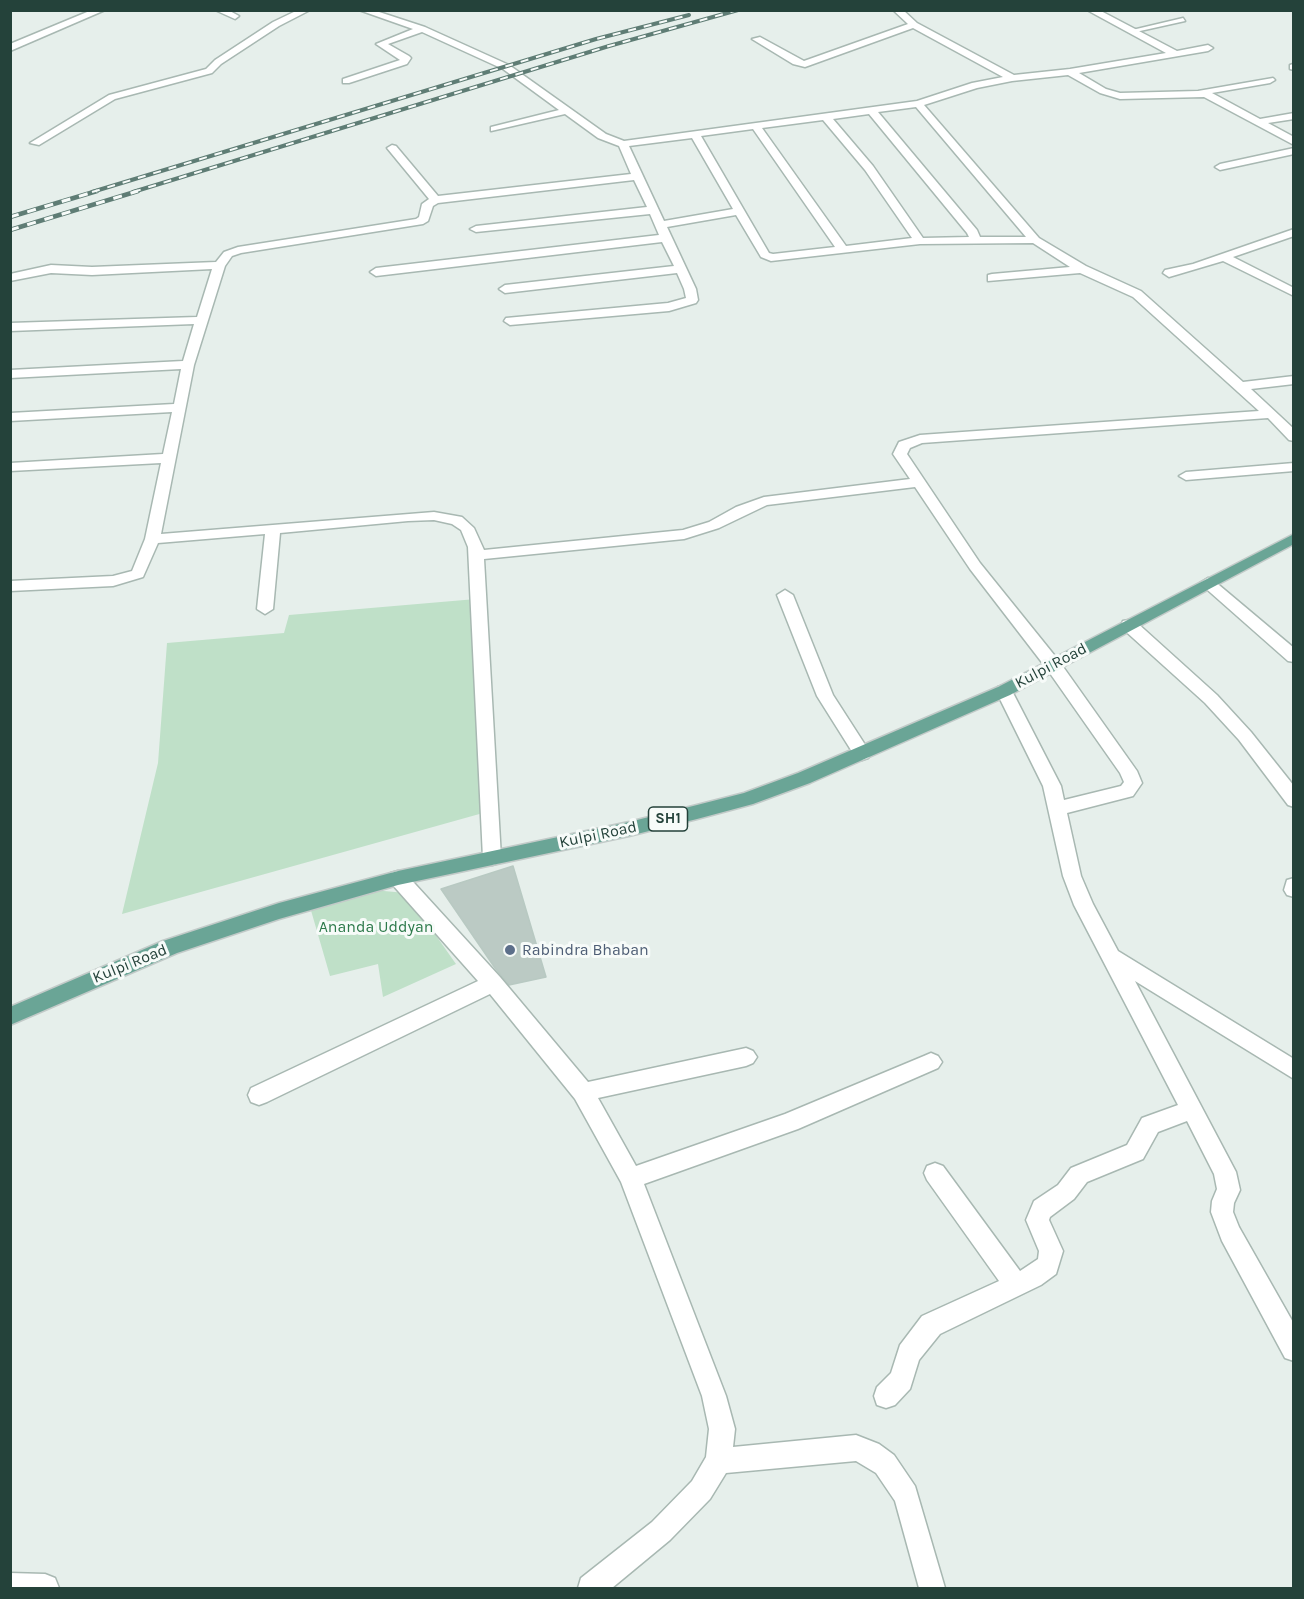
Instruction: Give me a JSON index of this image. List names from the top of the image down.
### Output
{
  "streets": {
    "main road": ["Kulpi Road", "SH1"]
  },
  "parks": ["Ananda Uddyan"],
  "places": ["Rabindra Bhaban"]
}
